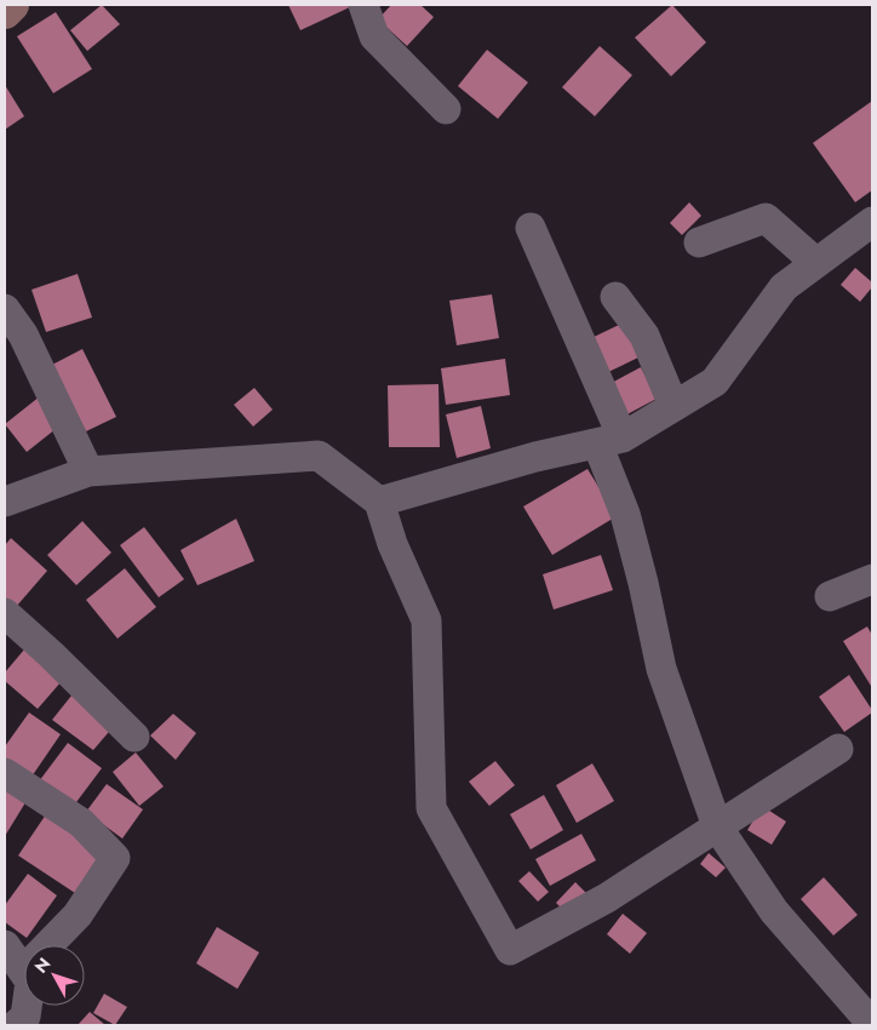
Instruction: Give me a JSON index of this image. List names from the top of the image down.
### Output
{
  "north": "top left"
}
